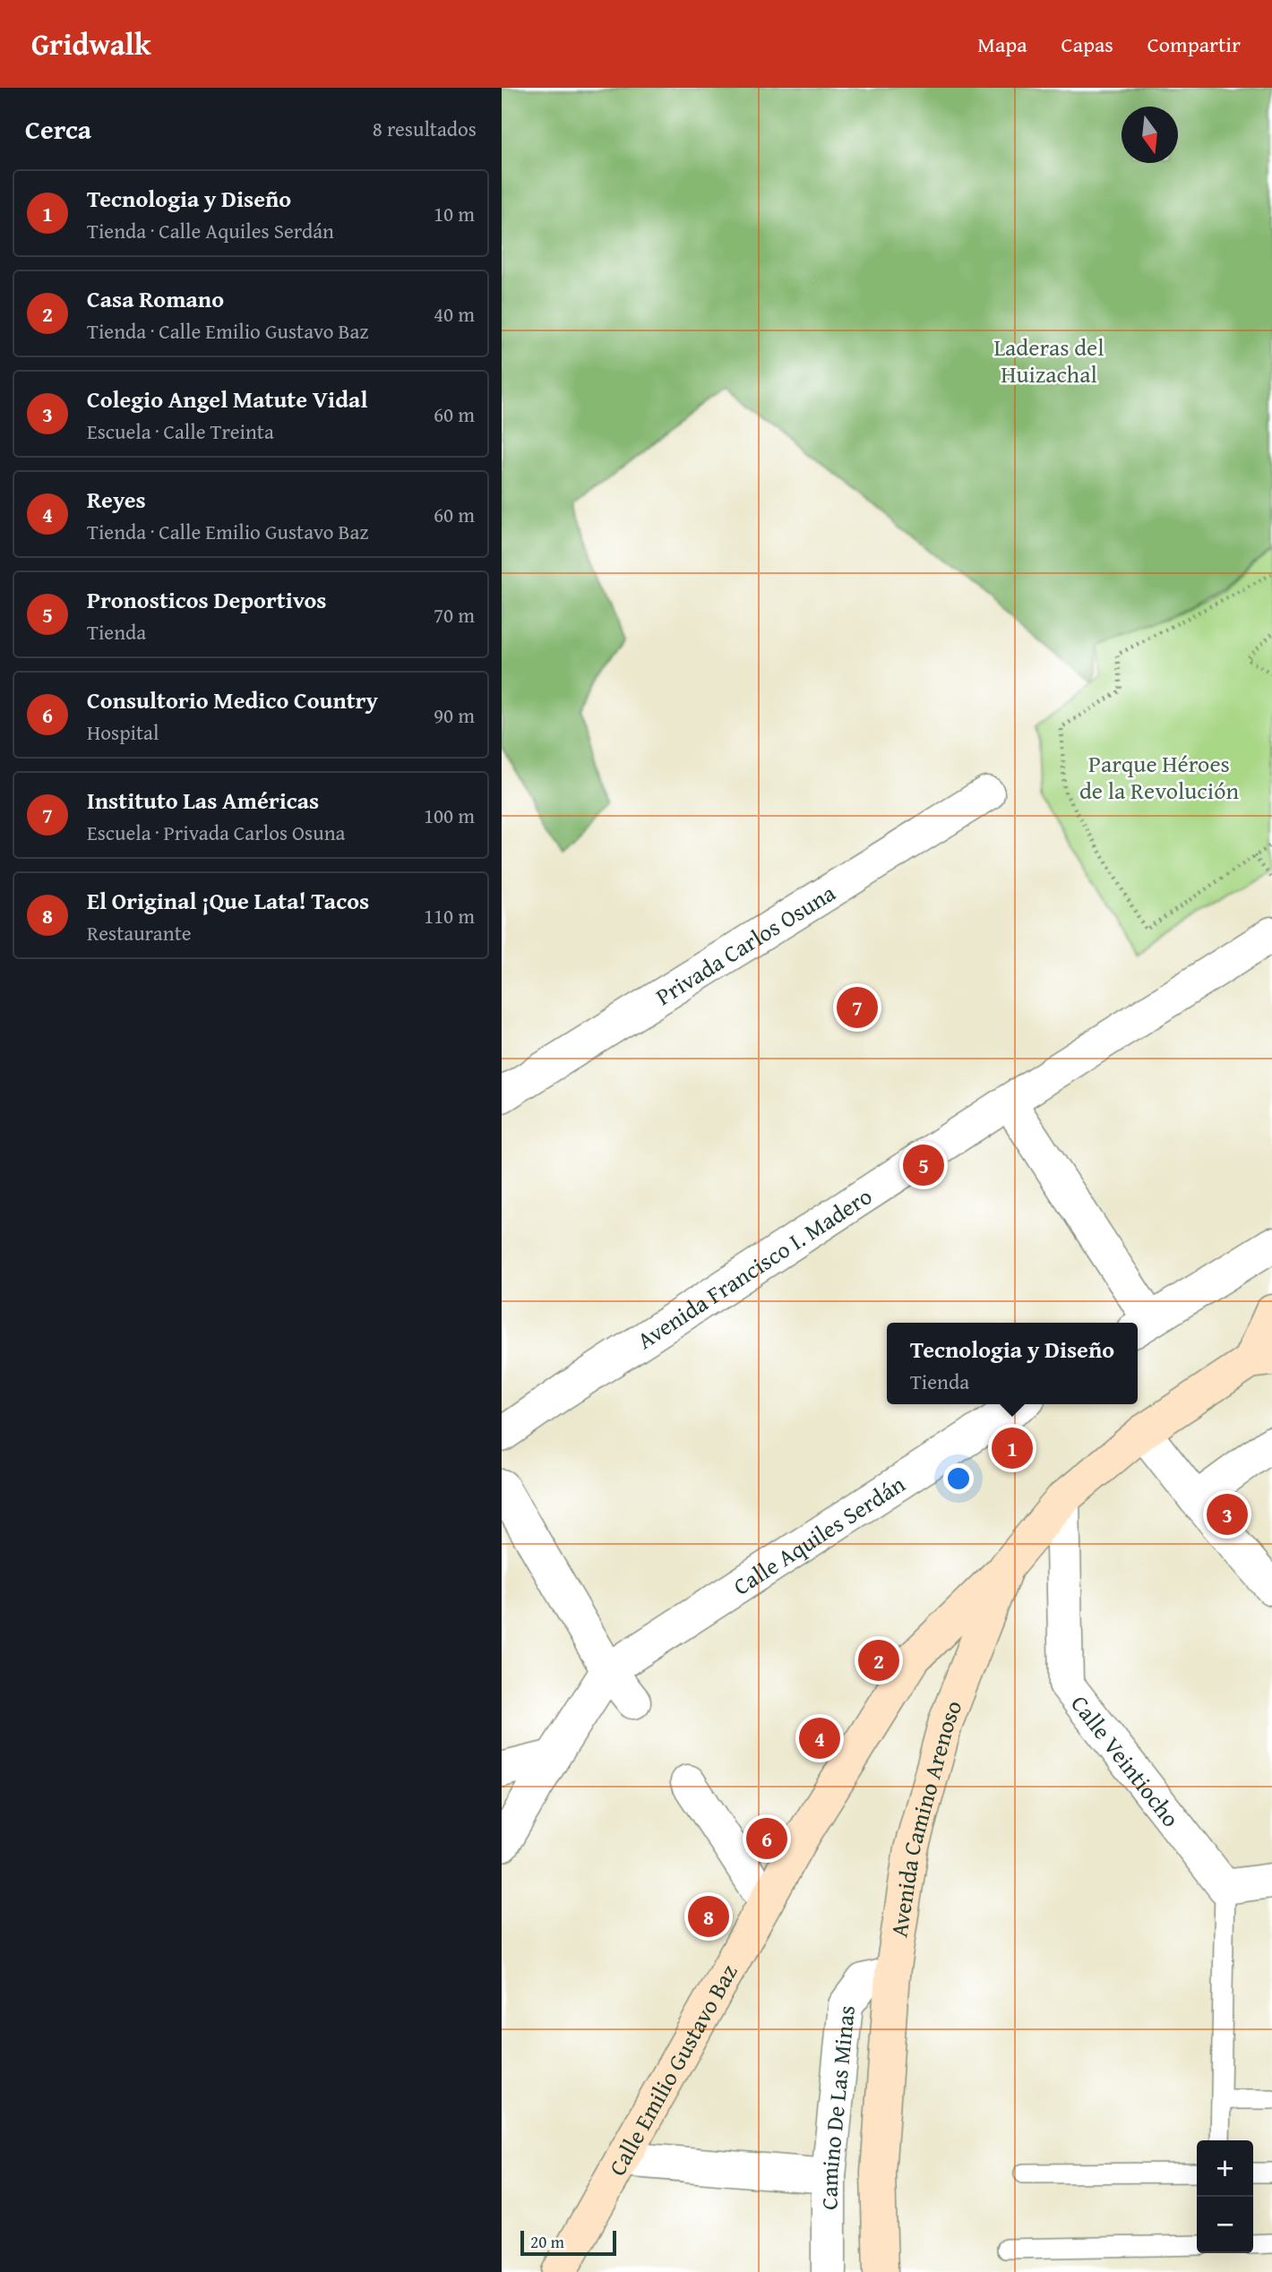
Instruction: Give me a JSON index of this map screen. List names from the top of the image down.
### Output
{
  "streets": {
    "main road": ["Avenida Camino Arenoso", "Calle Emilio Gustavo Baz"],
    "street": [
      "Privada Carlos Osuna",
      "Avenida Francisco I. Madero",
      "Calle Aquiles Serdán",
      "Calle Veintiocho",
      "Camino De Las Minas"
    ]
  },
  "crossings": [
    ["Calle Veintiocho", "Avenida Camino Arenoso"],
    ["Avenida Camino Arenoso", "Calle Emilio Gustavo Baz"],
    ["Avenida Camino Arenoso", "Camino De Las Minas"]
  ],
  "parks": ["Laderas del Huizachal", "Parque Héroes de la Revolución"],
  "scale_bar": "20 m",
  "north": "bottom",
  "page": {
    "header": "Gridwalk",
    "nav": ["Mapa", "Capas", "Compartir"],
    "heading": ["Cerca", "8 resultados"],
    "list": [
      {
        "mark": "1",
        "name": "Tecnologia y Diseño",
        "note": "Tienda · Calle Aquiles Serdán",
        "value": "10 m"
      },
      {
        "mark": "2",
        "name": "Casa Romano",
        "note": "Tienda · Calle Emilio Gustavo Baz",
        "value": "40 m"
      },
      {
        "mark": "3",
        "name": "Colegio Angel Matute Vidal",
        "note": "Escuela · Calle Treinta",
        "value": "60 m"
      },
      {
        "mark": "4",
        "name": "Reyes",
        "note": "Tienda · Calle Emilio Gustavo Baz",
        "value": "60 m"
      },
      {
        "mark": "5",
        "name": "Pronosticos Deportivos",
        "note": "Tienda",
        "value": "70 m"
      },
      {
        "mark": "6",
        "name": "Consultorio Medico Country",
        "note": "Hospital",
        "value": "90 m"
      },
      {
        "mark": "7",
        "name": "Instituto Las Américas",
        "note": "Escuela · Privada Carlos Osuna",
        "value": "100 m"
      },
      {
        "mark": "8",
        "name": "El Original ¡Que Lata! Tacos",
        "note": "Restaurante",
        "value": "110 m"
      }
    ],
    "pins": [
      "7",
      "5",
      "1",
      "3",
      "2",
      "4",
      "6",
      "8"
    ],
    "popup": ["Tecnologia y Diseño", "Tienda"],
    "map_buttons": ["+", "−"],
    "scale": "20 m"
  }
}
